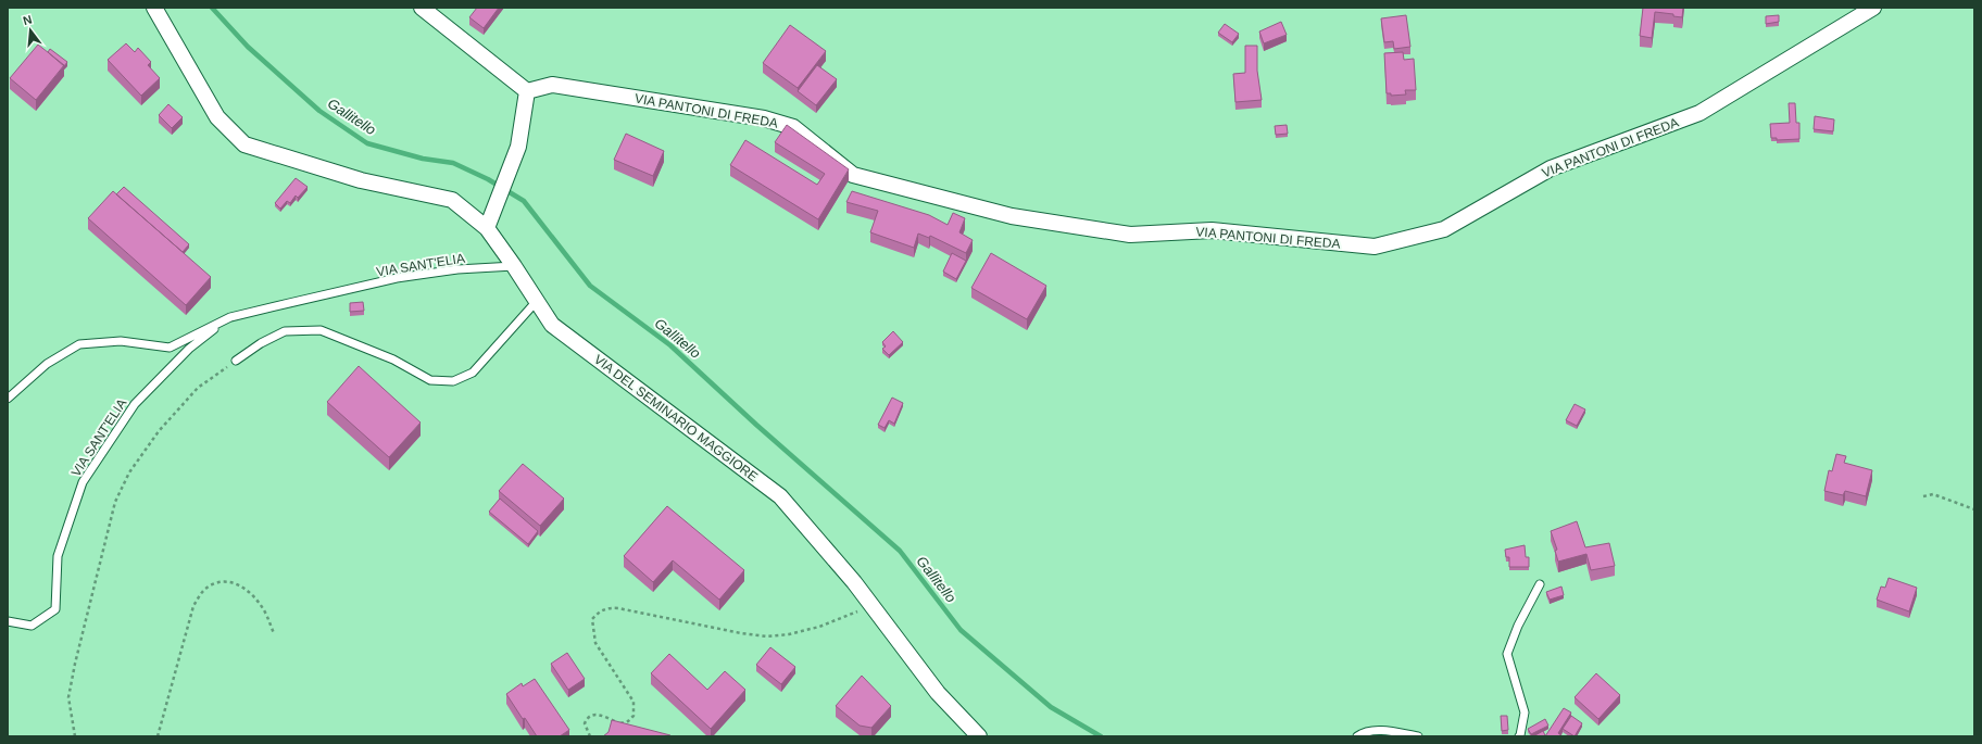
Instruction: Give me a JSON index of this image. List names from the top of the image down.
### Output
{
  "streets": {
    "street": ["VIA PANTONI DI FREDA", "VIA DEL SEMINARIO MAGGIORE"],
    "lane": ["VIA SANT'ELIA"]
  },
  "crossings": [
    ["VIA SANT'ELIA", "VIA DEL SEMINARIO MAGGIORE"]
  ],
  "water": ["Gallitello"],
  "north": "top"
}
